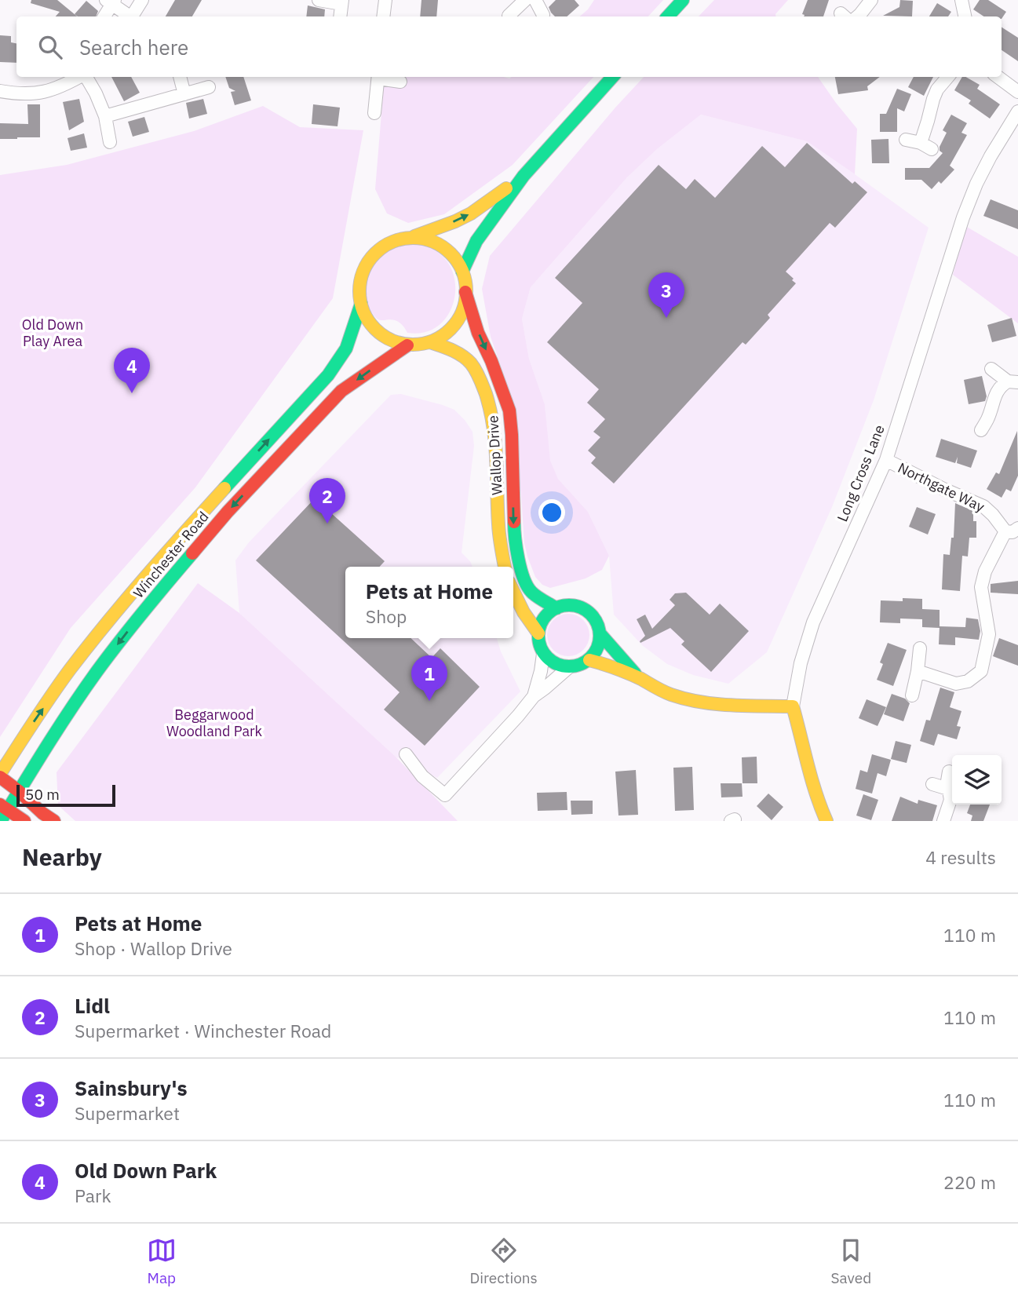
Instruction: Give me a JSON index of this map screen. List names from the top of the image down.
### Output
{
  "streets": {
    "main road": ["Wallop Drive", "Long Cross Lane", "Winchester Road"],
    "street": ["Northgate Way"]
  },
  "crossings": [
    ["Wallop Drive", "Winchester Road"],
    ["Long Cross Lane", "Northgate Way"]
  ],
  "parks": ["Old Down Play Area", "Beggarwood Woodland Park"],
  "scale_bar": "50 m",
  "page": {
    "search": "Search here",
    "pins": [
      "3",
      "4",
      "2",
      "1"
    ],
    "popup": ["Pets at Home", "Shop"],
    "scale": "50 m",
    "heading": ["Nearby", "4 results"],
    "list": [
      {
        "mark": "1",
        "name": "Pets at Home",
        "note": "Shop · Wallop Drive",
        "value": "110 m"
      },
      {
        "mark": "2",
        "name": "Lidl",
        "note": "Supermarket · Winchester Road",
        "value": "110 m"
      },
      {
        "mark": "3",
        "name": "Sainsbury's",
        "note": "Supermarket",
        "value": "110 m"
      },
      {
        "mark": "4",
        "name": "Old Down Park",
        "note": "Park",
        "value": "220 m"
      }
    ],
    "nav": ["Map", "Directions", "Saved"]
  }
}
